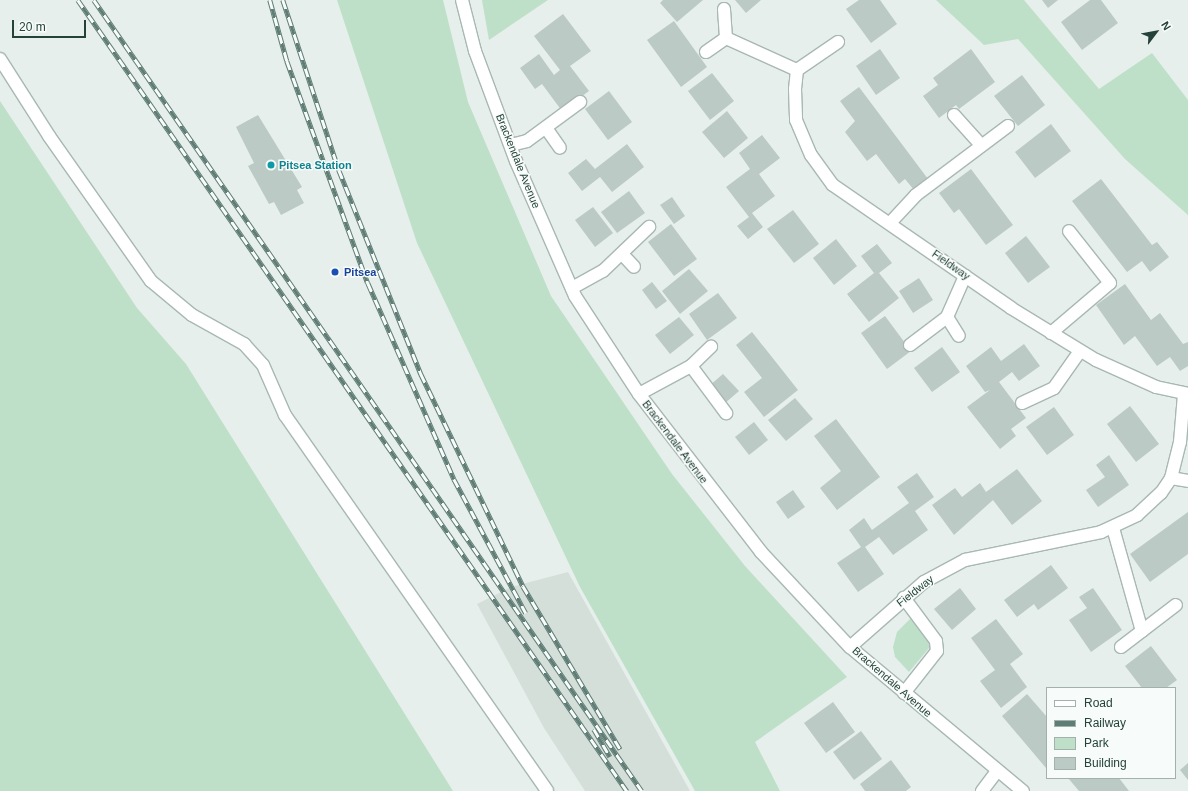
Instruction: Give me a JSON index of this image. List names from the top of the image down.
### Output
{
  "streets": {
    "street": ["Brackendale Avenue", "Fieldway"]
  },
  "crossings": [
    ["Brackendale Avenue", "Fieldway"]
  ],
  "places": ["Pitsea Station", "Pitsea"],
  "legend": [
    "Road",
    "Railway",
    "Park",
    "Building"
  ],
  "scale_bar": "20 m",
  "north": "top right"
}
